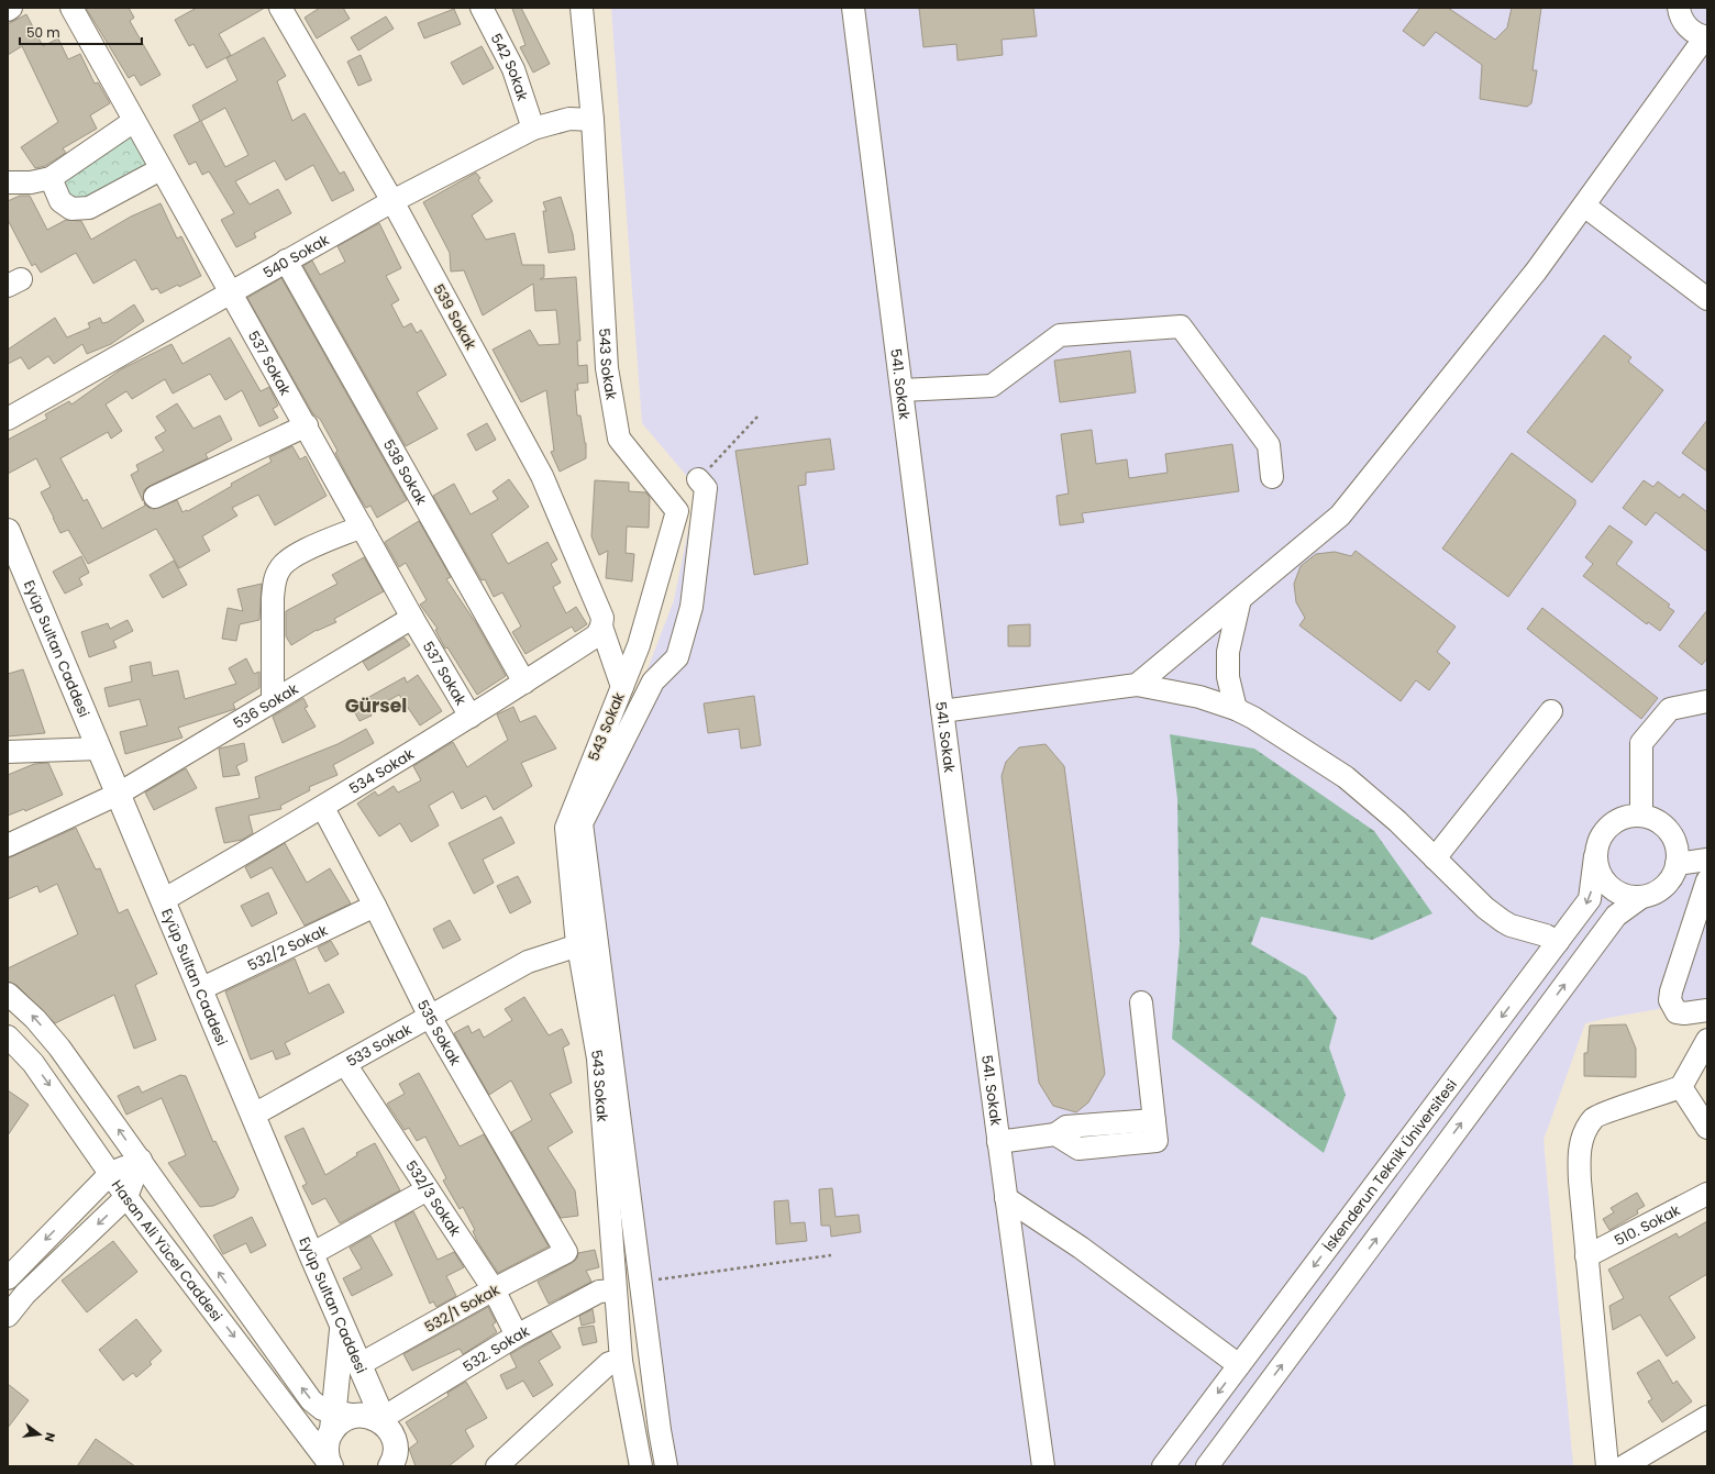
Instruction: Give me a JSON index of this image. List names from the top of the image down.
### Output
{
  "streets": {
    "main road": ["Eyüp Sultan Caddesi"],
    "street": [
      "542 Sokak",
      "540 Sokak",
      "539 Sokak",
      "537 Sokak",
      "543 Sokak",
      "541. Sokak",
      "538 Sokak",
      "536 Sokak",
      "534 Sokak",
      "532/2 Sokak",
      "535 Sokak",
      "533 Sokak",
      "İskenderun Teknik Üniversitesi",
      "532/3 Sokak",
      "510. Sokak",
      "Hasan Ali Yücel Caddesi",
      "532/1 Sokak",
      "532. Sokak"
    ]
  },
  "crossings": [
    ["542 Sokak", "540 Sokak"],
    ["540 Sokak", "539 Sokak"],
    ["540 Sokak", "537 Sokak"],
    ["540 Sokak", "543 Sokak"],
    ["540 Sokak", "538 Sokak"],
    ["539 Sokak", "543 Sokak"],
    ["539 Sokak", "534 Sokak"],
    ["537 Sokak", "536 Sokak"],
    ["537 Sokak", "534 Sokak"],
    ["543 Sokak", "533 Sokak"],
    ["543 Sokak", "532. Sokak"],
    ["538 Sokak", "534 Sokak"],
    ["Eyüp Sultan Caddesi", "536 Sokak"],
    ["Eyüp Sultan Caddesi", "534 Sokak"],
    ["Eyüp Sultan Caddesi", "532/2 Sokak"],
    ["Eyüp Sultan Caddesi", "533 Sokak"],
    ["Eyüp Sultan Caddesi", "532/1 Sokak"],
    ["Eyüp Sultan Caddesi", "532. Sokak"],
    ["534 Sokak", "535 Sokak"],
    ["532/2 Sokak", "535 Sokak"],
    ["535 Sokak", "533 Sokak"],
    ["535 Sokak", "532/1 Sokak"],
    ["533 Sokak", "532/3 Sokak"],
    ["532/3 Sokak", "532/1 Sokak"],
    ["532/3 Sokak", "532. Sokak"]
  ],
  "districts": ["Gürsel"],
  "scale_bar": "50 m",
  "north": "right"
}
